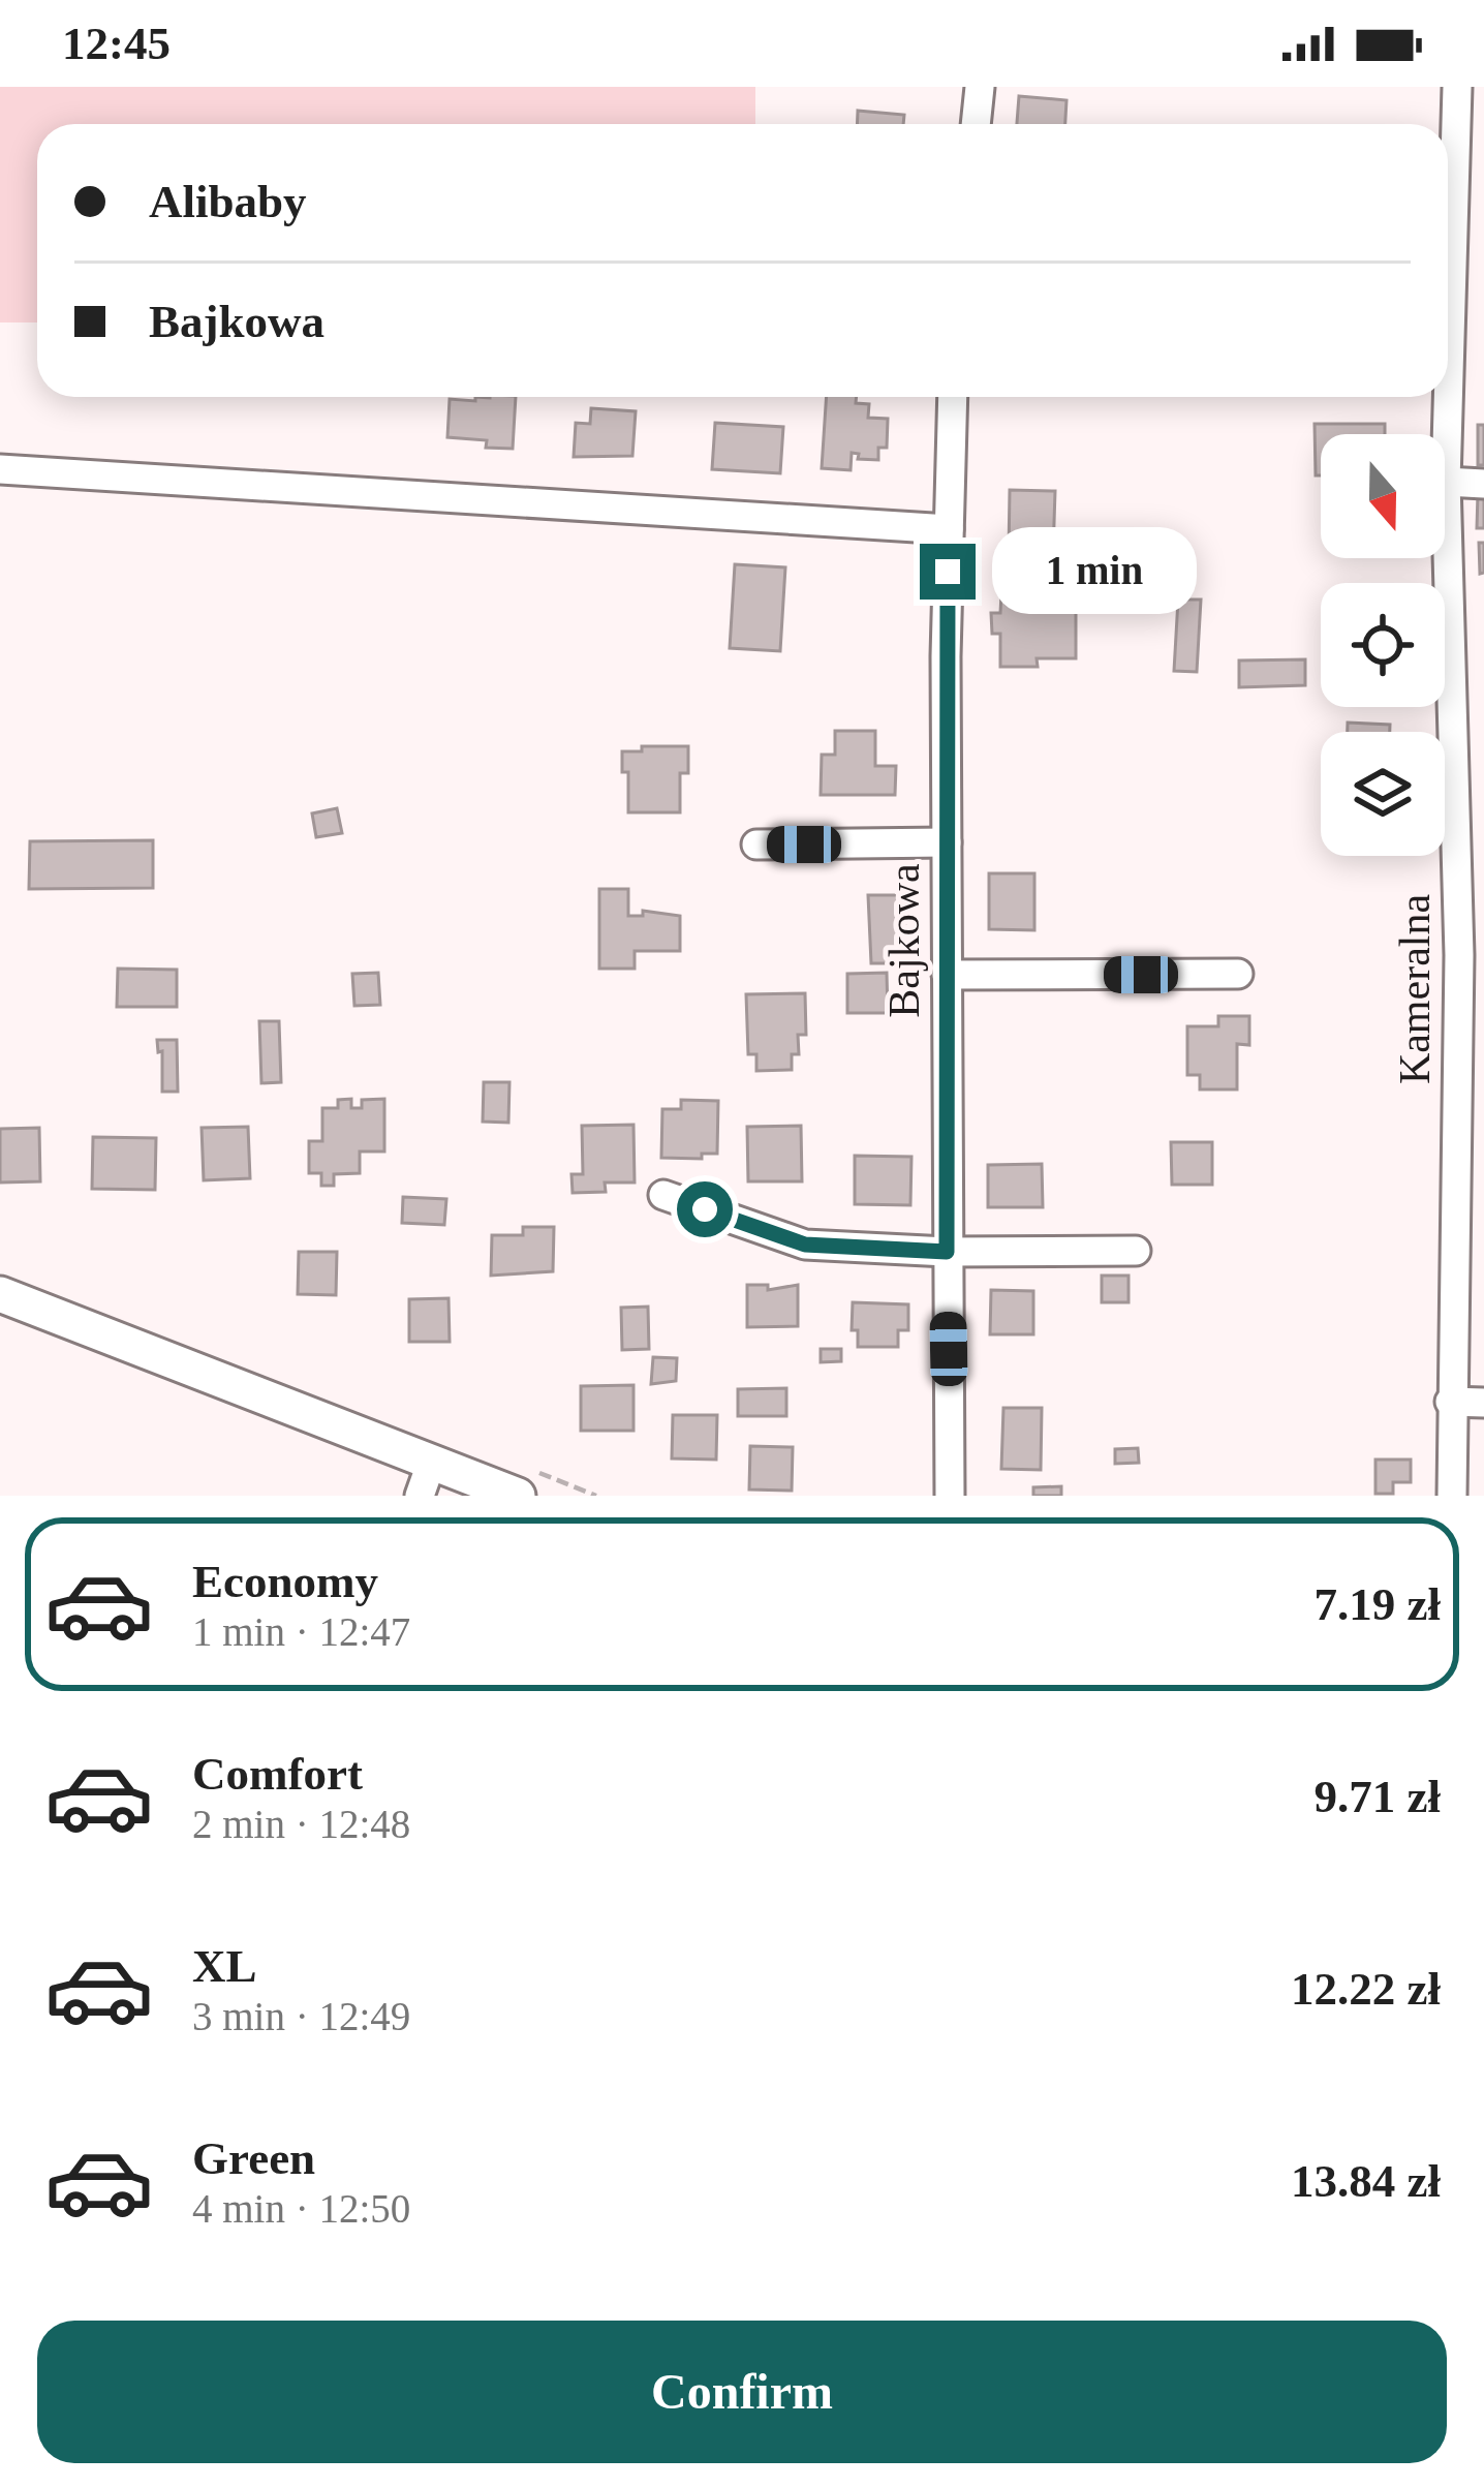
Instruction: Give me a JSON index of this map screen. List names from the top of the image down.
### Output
{
  "streets": {
    "street": ["Bajkowa", "Kameralna"]
  },
  "north": "bottom",
  "page": {
    "status": "12:45",
    "banner": ["Alibaby", "Bajkowa"],
    "bubble": "1 min",
    "list": [
      {
        "name": "Economy",
        "note": "1 min · 12:47",
        "value": "7.19 zł"
      },
      {
        "name": "Comfort",
        "note": "2 min · 12:48",
        "value": "9.71 zł"
      },
      {
        "name": "XL",
        "note": "3 min · 12:49",
        "value": "12.22 zł"
      },
      {
        "name": "Green",
        "note": "4 min · 12:50",
        "value": "13.84 zł"
      }
    ],
    "buttons": "Confirm"
  }
}
